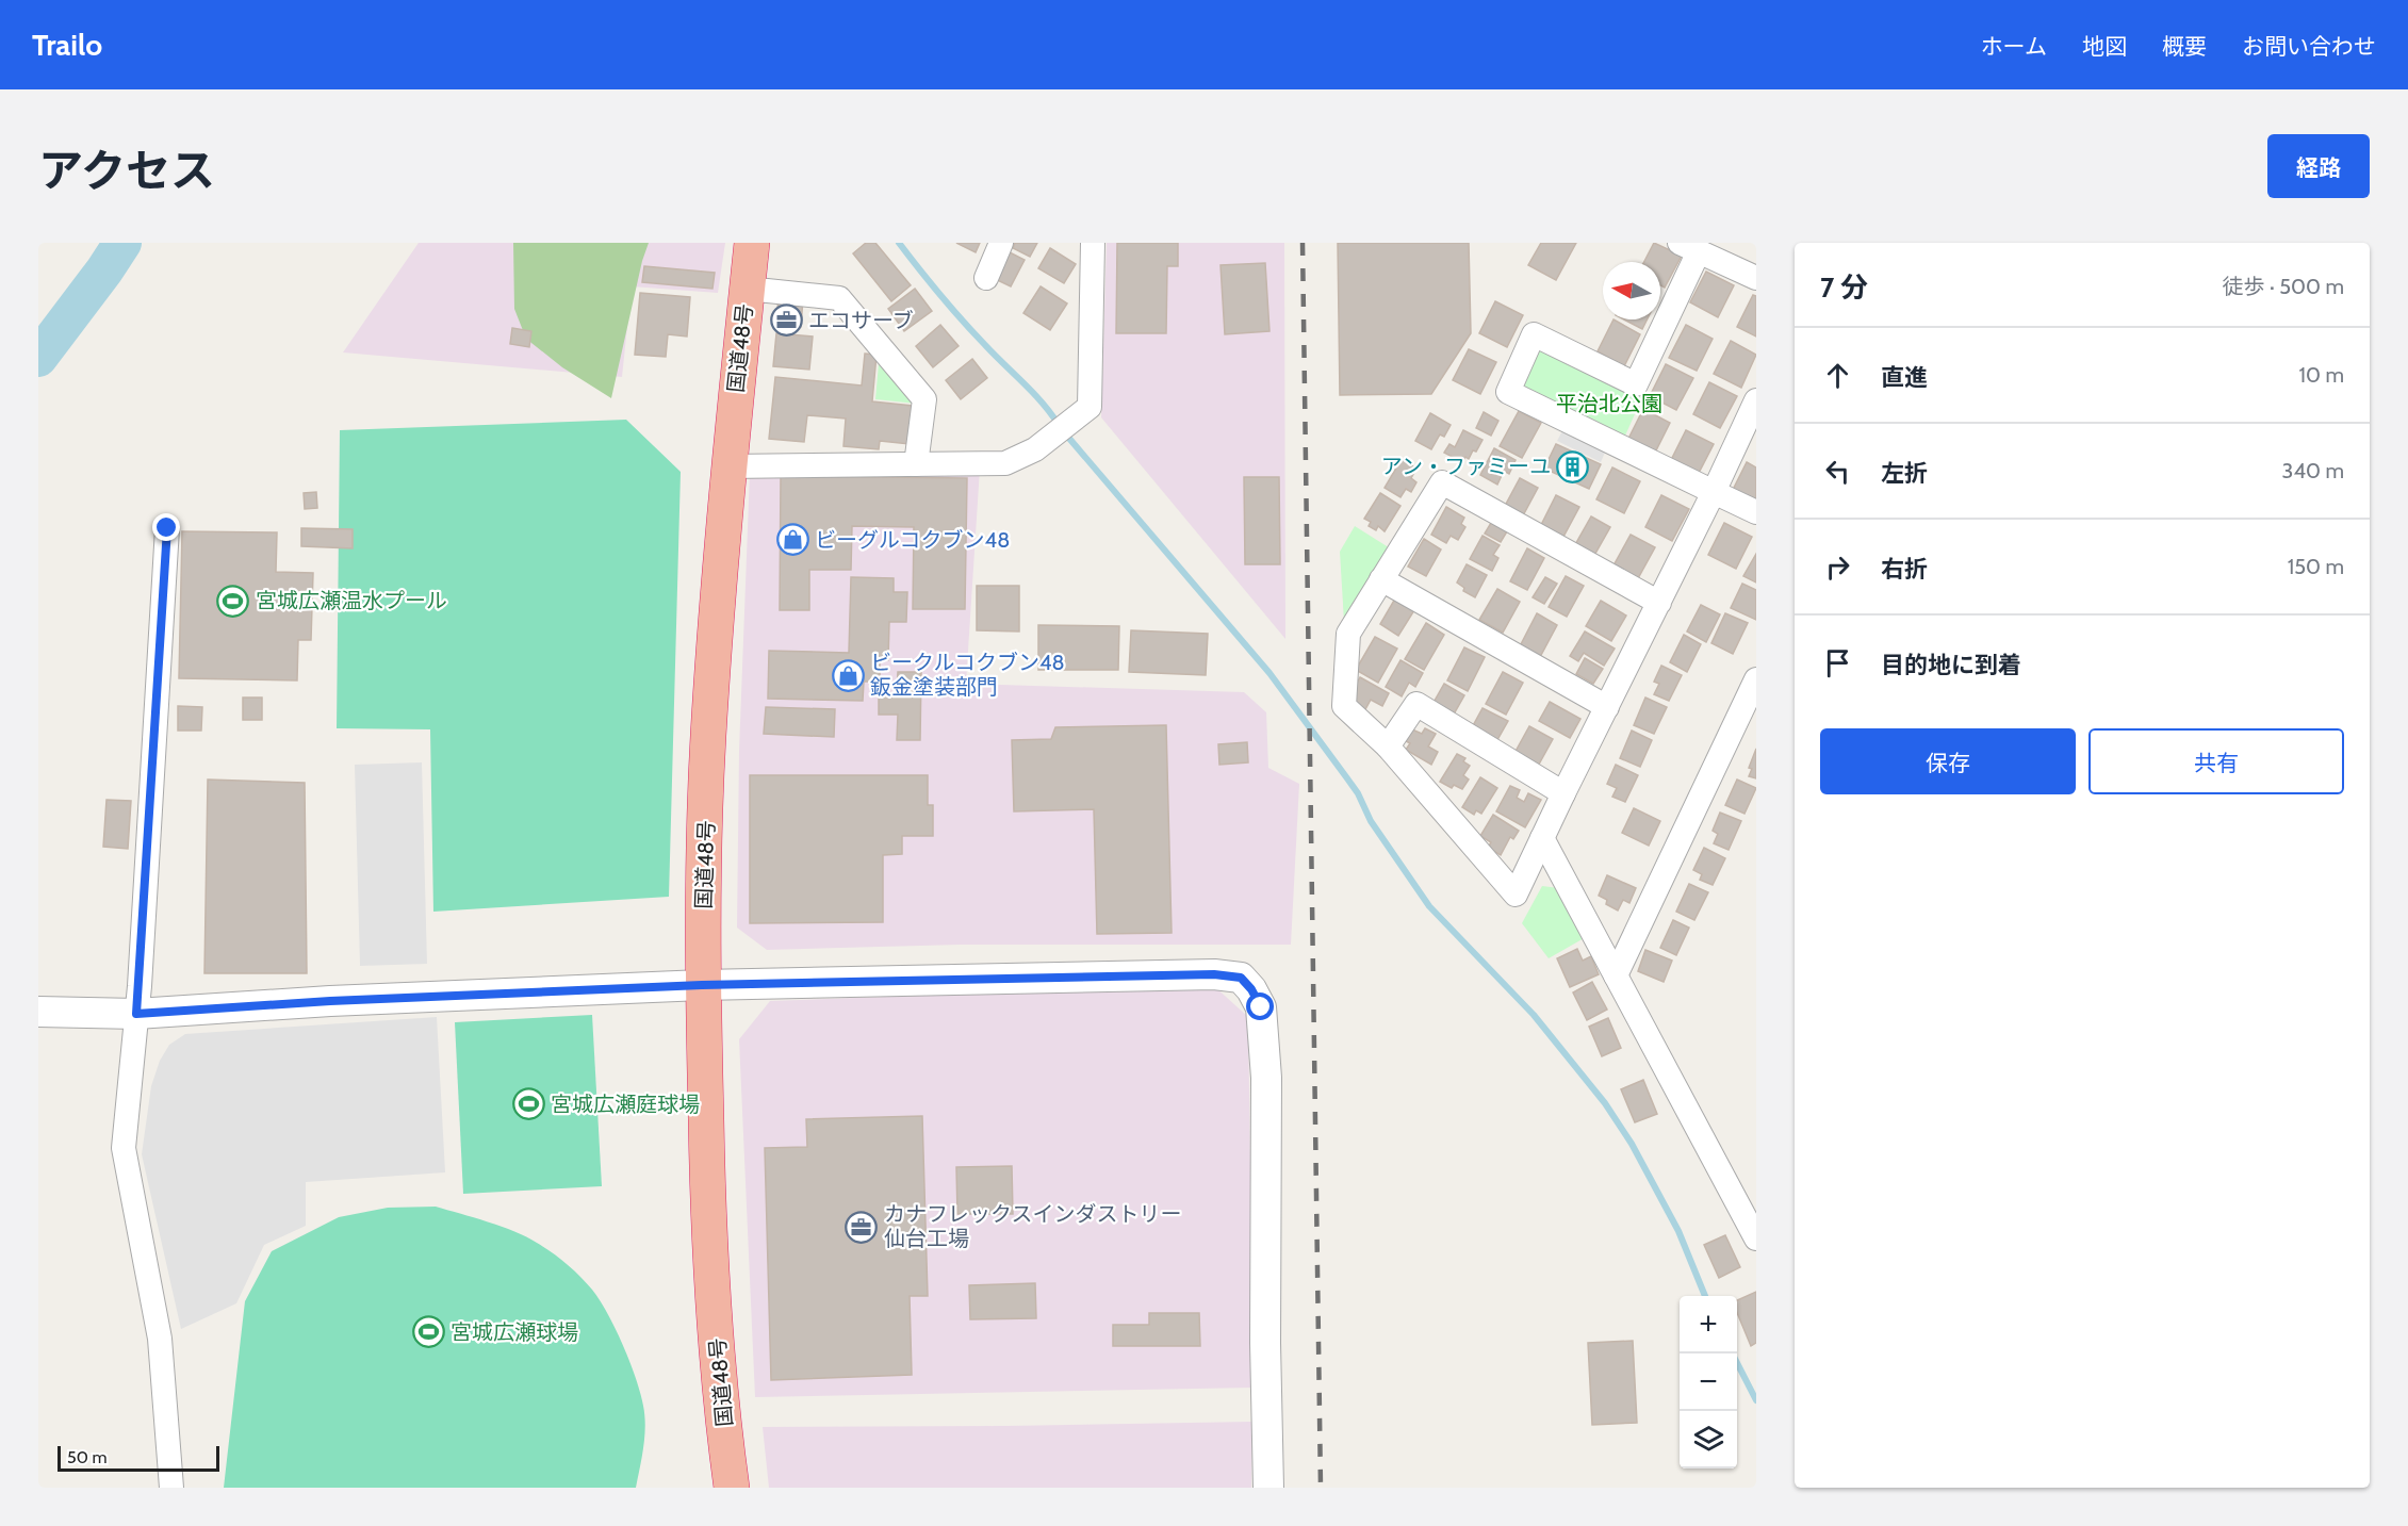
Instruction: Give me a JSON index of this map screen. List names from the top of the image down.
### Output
{
  "streets": {
    "highway": ["国道48号"]
  },
  "parks": ["平治北公園"],
  "places": {
    "office": ["エコサーブ", "カナフレックスインダストリー 仙台工場"],
    "building": ["アン・ファミーユ"],
    "shop": ["ビーグルコクブン48", "ビークルコクブン48 鈑金塗装部門"],
    "sports": ["宮城広瀬温水プール", "宮城広瀬庭球場", "宮城広瀬球場"]
  },
  "scale_bar": "50 m",
  "north": "left",
  "page": {
    "header": "Trailo",
    "nav": [
      "ホーム",
      "地図",
      "概要",
      "お問い合わせ"
    ],
    "title": "アクセス",
    "buttons": [
      "経路",
      ["保存", "共有"]
    ],
    "heading": ["7 分", "徒歩 · 500 m"],
    "list": [
      ["直進", "10 m"],
      ["左折", "340 m"],
      ["右折", "150 m"],
      "目的地に到着"
    ],
    "map_buttons": ["+", "−"],
    "scale": "50 m"
  }
}
